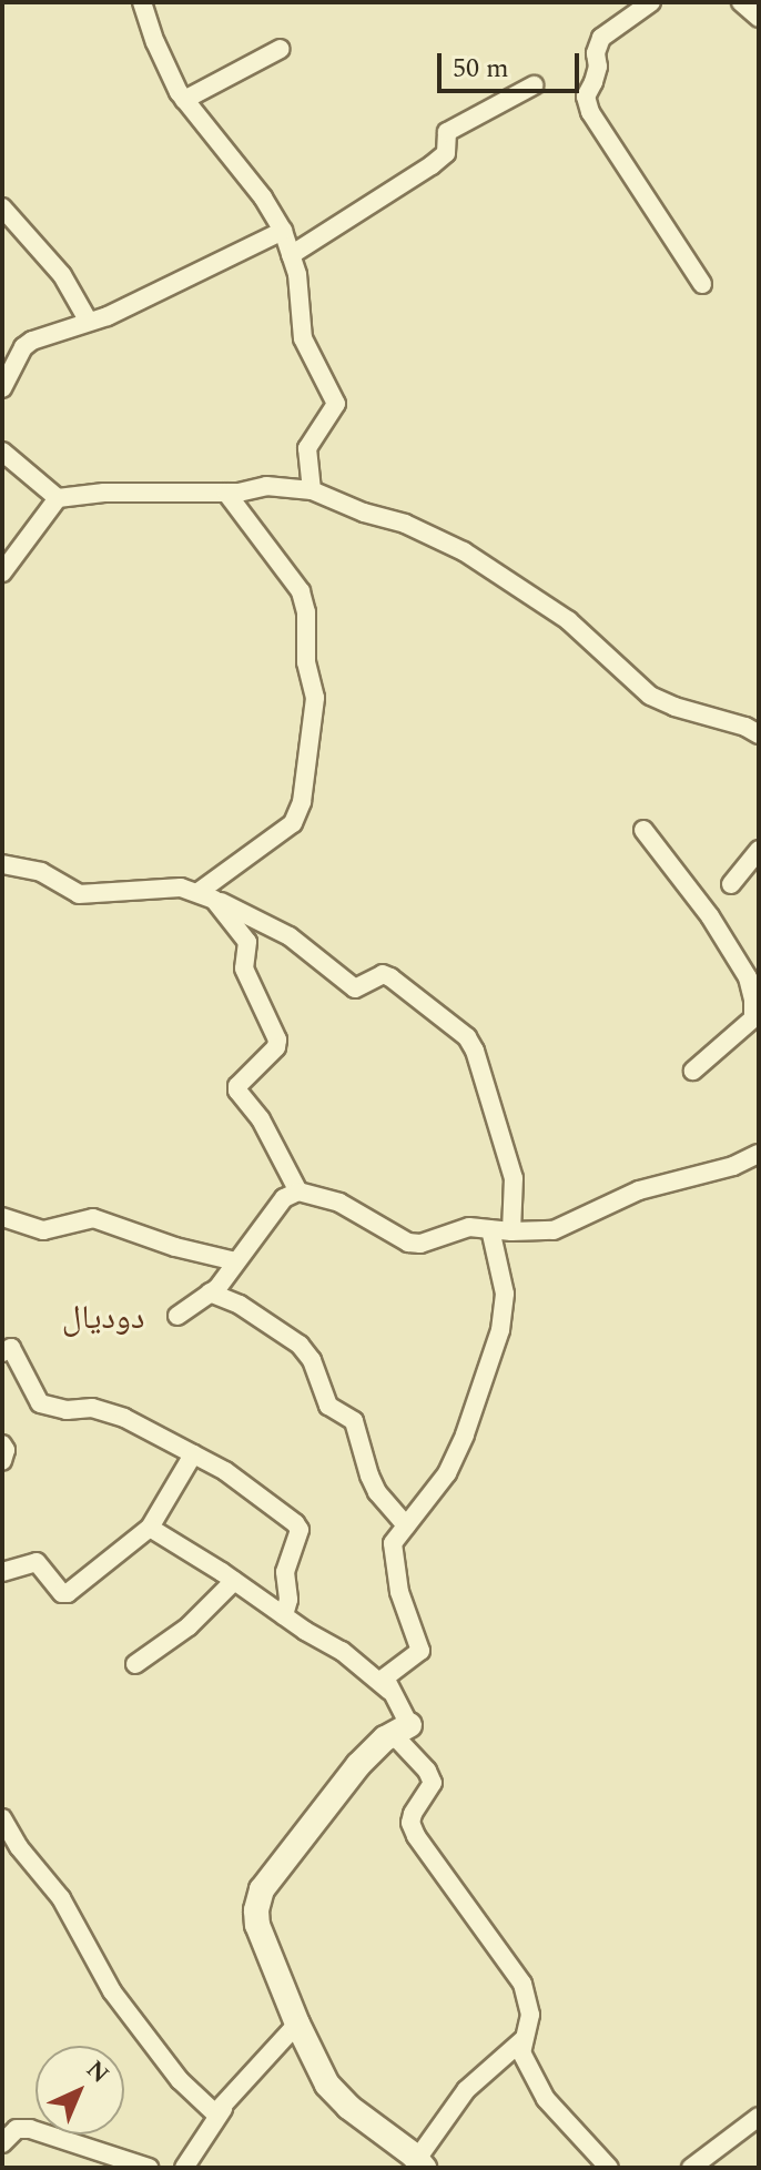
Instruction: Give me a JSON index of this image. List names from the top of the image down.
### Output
{
  "districts": ["دودیال"],
  "scale_bar": "50 m",
  "north": "top right"
}
